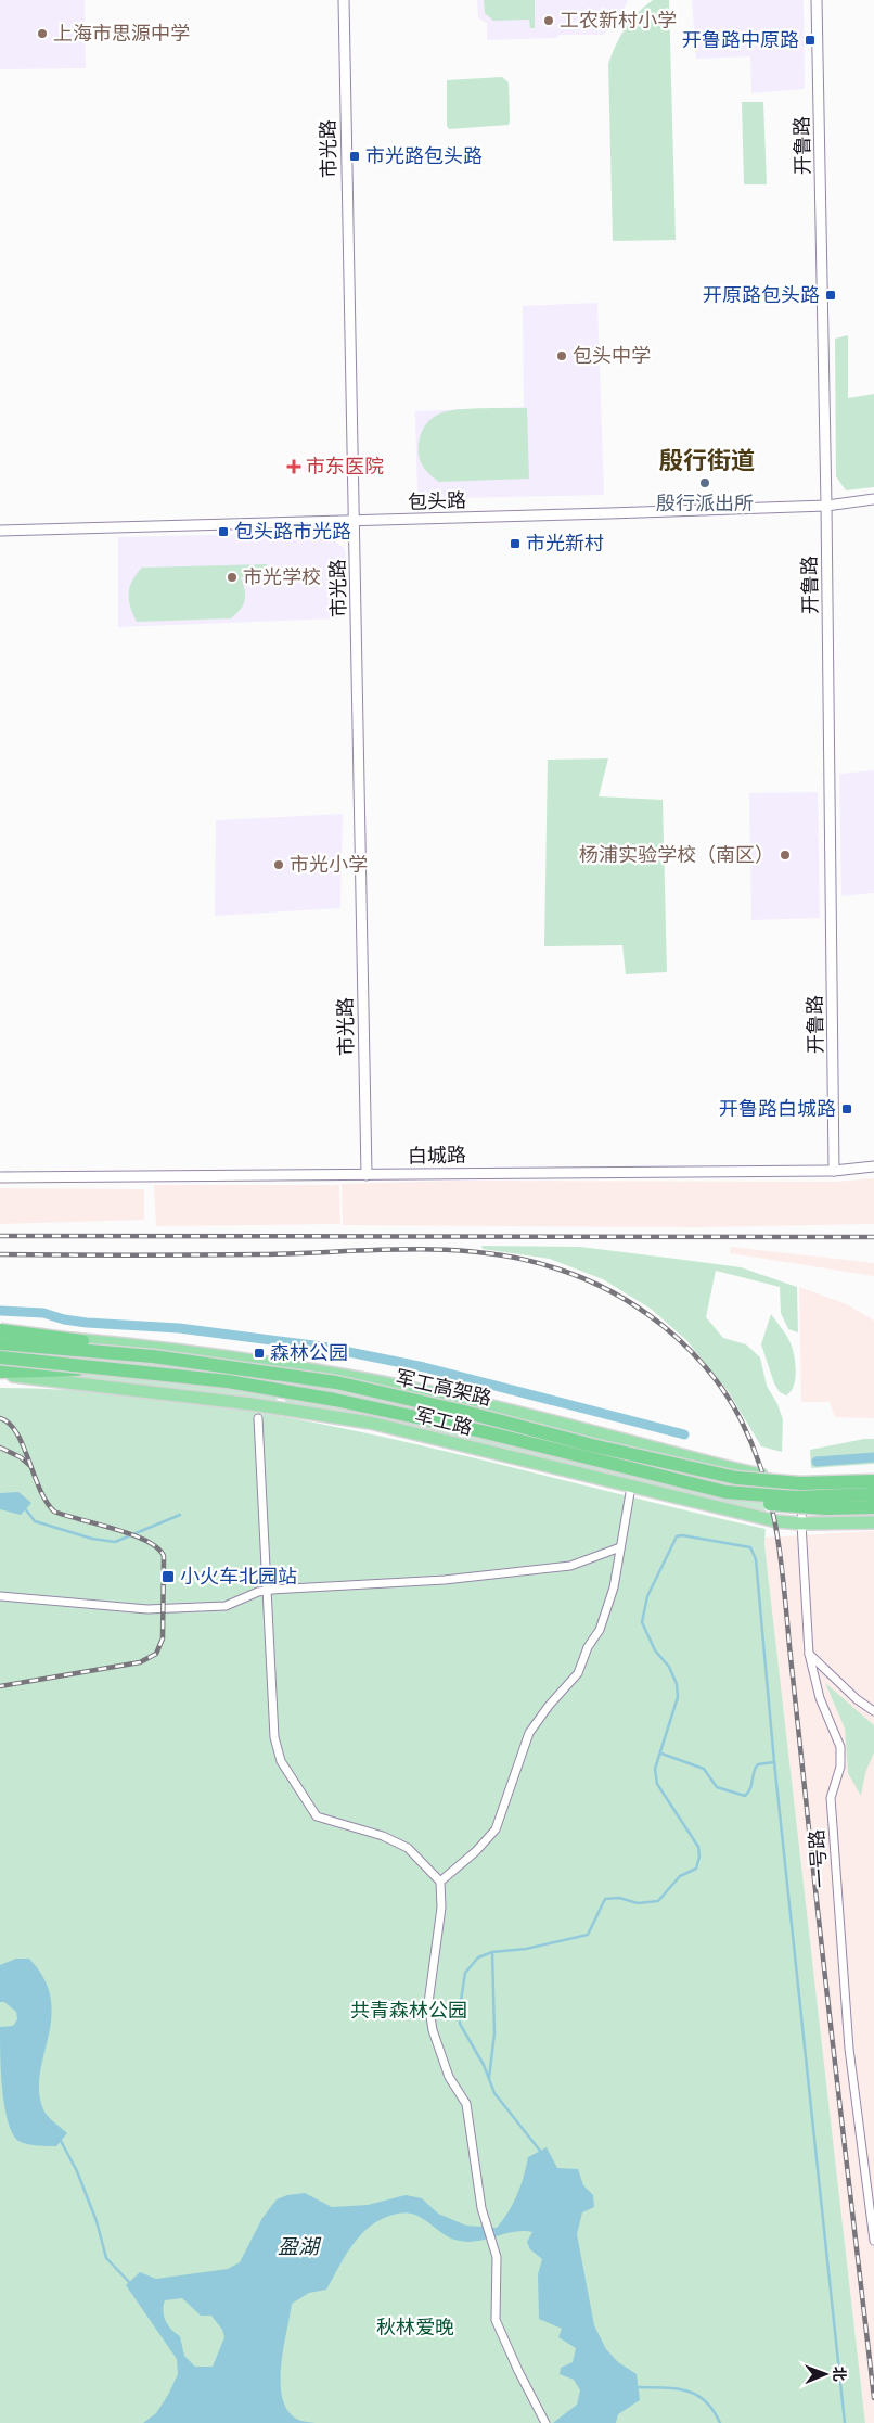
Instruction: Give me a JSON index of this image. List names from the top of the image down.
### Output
{
  "streets": {
    "highway": ["军工高架路"],
    "main road": ["军工路"],
    "street": [
      "开鲁路",
      "市光路",
      "包头路",
      "白城路",
      "一号路"
    ]
  },
  "crossings": [
    ["开鲁路", "包头路"],
    ["开鲁路", "白城路"],
    ["市光路", "包头路"],
    ["市光路", "白城路"],
    ["军工高架路", "军工路"],
    ["军工路", "一号路"]
  ],
  "districts": ["殷行街道"],
  "water": ["盈湖"],
  "parks": ["共青森林公园", "秋林爱晚"],
  "places": {
    "other": [
      "工农新村小学",
      "上海市思源中学",
      "包头中学",
      "殷行派出所",
      "市光学校",
      "杨浦实验学校（南区）",
      "市光小学"
    ],
    "transit": [
      "开鲁路中原路",
      "市光路包头路",
      "开原路包头路",
      "包头路市光路",
      "市光新村",
      "开鲁路白城路",
      "森林公园",
      "小火车北园站"
    ],
    "health": ["市东医院"]
  },
  "north": "right"
}
